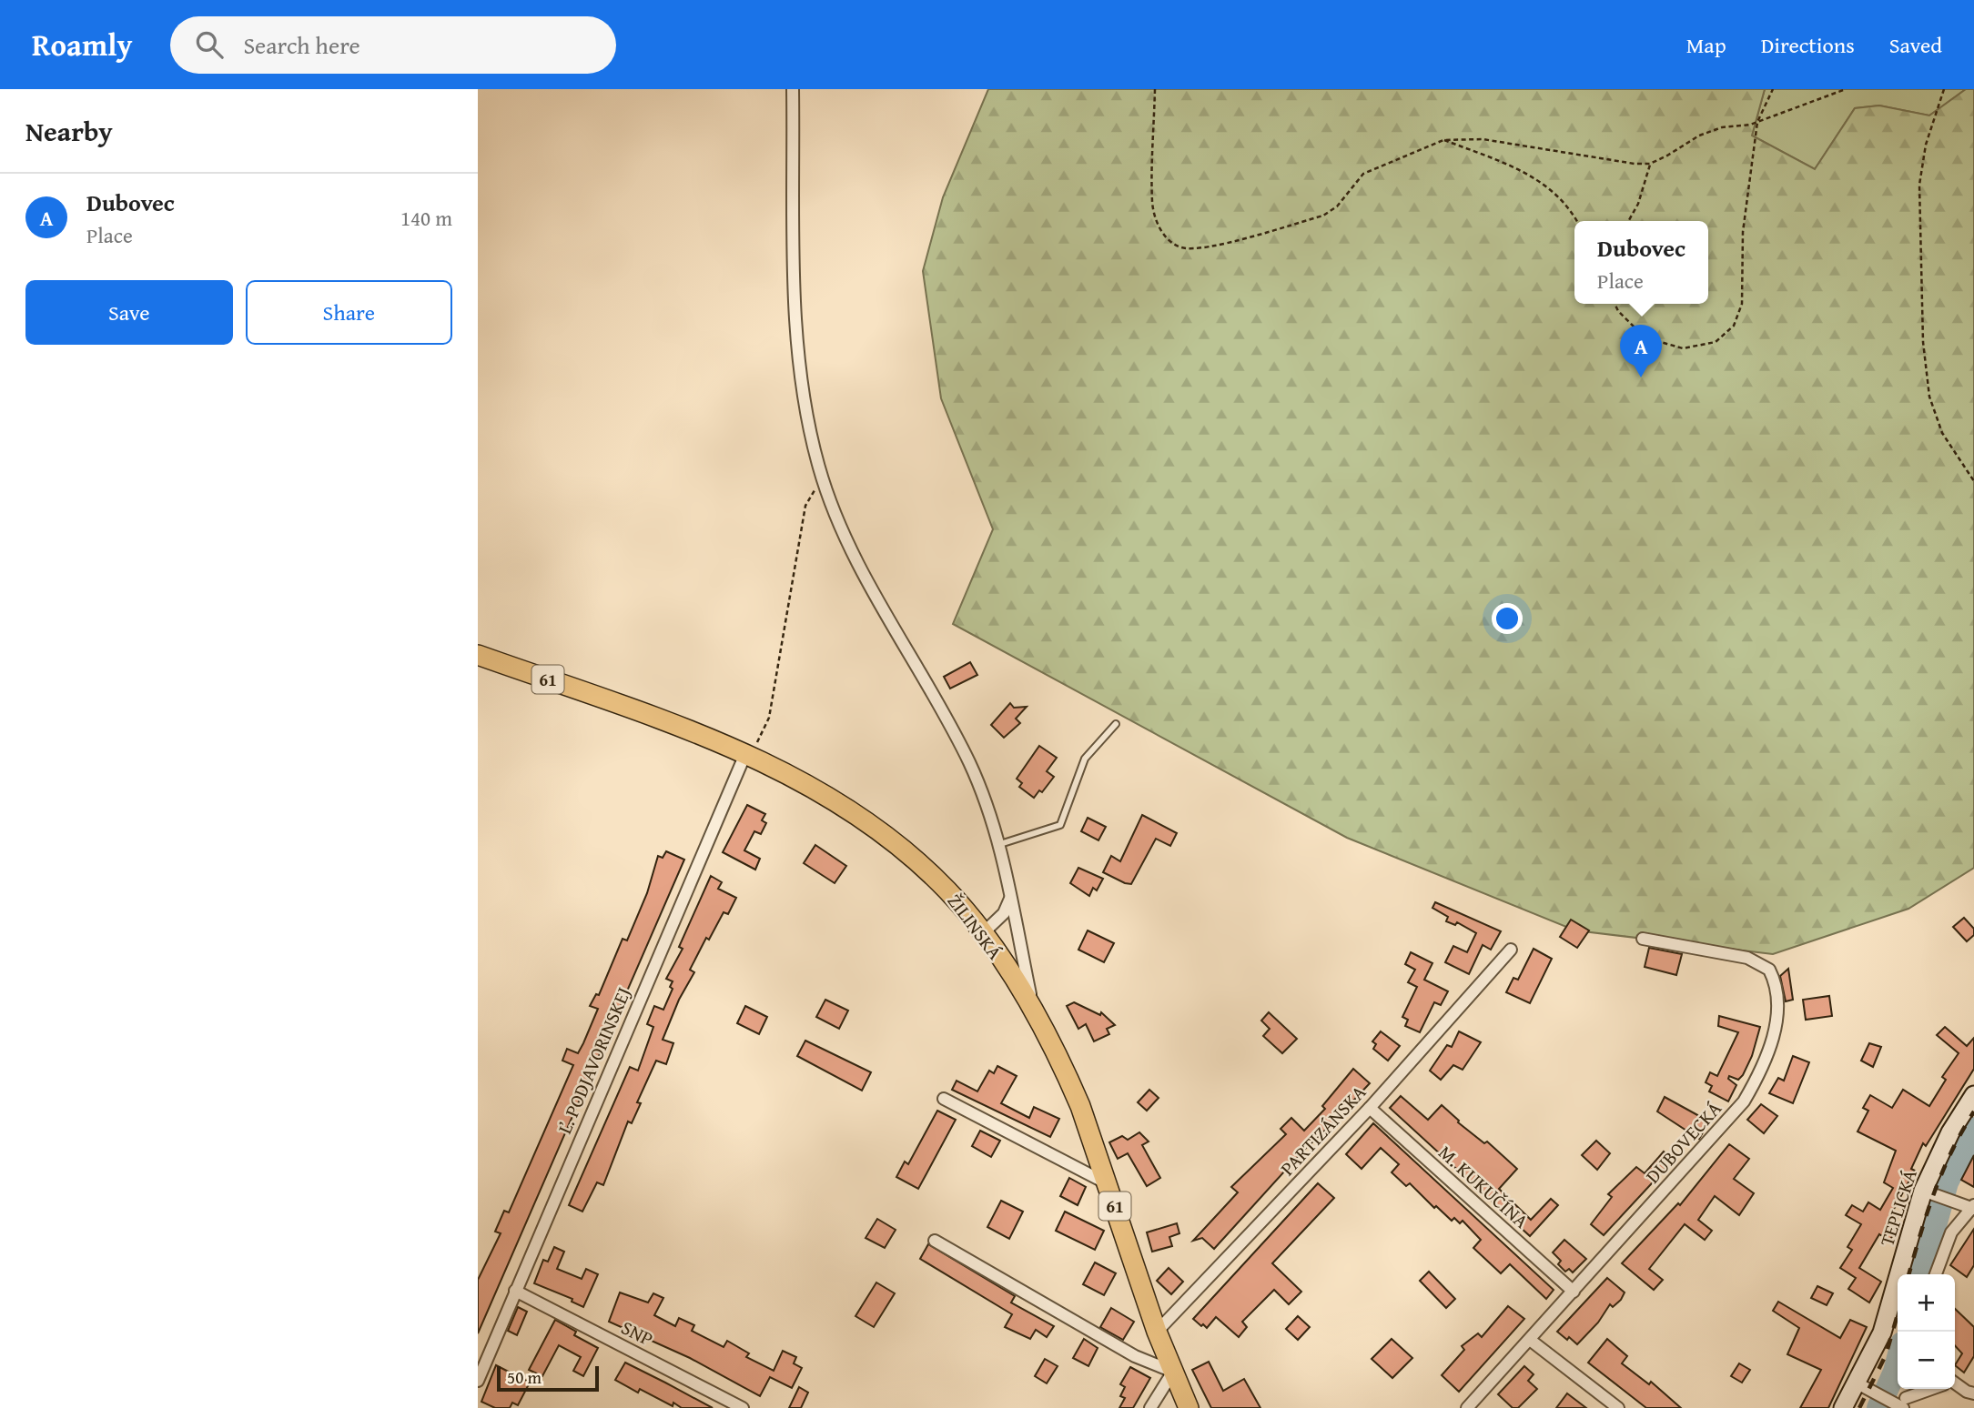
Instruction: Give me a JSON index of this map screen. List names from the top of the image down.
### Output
{
  "streets": {
    "main road": ["61", "ŽILINSKÁ", "TEPLICKÁ"],
    "street": [
      "Ľ. PODJAVORINSKEJ",
      "PARTIZÁNSKA",
      "DUBOVECKÁ",
      "M. KUKUČÍNA",
      "SNP"
    ]
  },
  "crossings": [
    ["61", "ŽILINSKÁ"],
    ["61", "Ľ. PODJAVORINSKEJ"],
    ["ŽILINSKÁ", "Ľ. PODJAVORINSKEJ"],
    ["ŽILINSKÁ", "PARTIZÁNSKA"],
    ["Ľ. PODJAVORINSKEJ", "SNP"],
    ["PARTIZÁNSKA", "M. KUKUČÍNA"],
    ["DUBOVECKÁ", "M. KUKUČÍNA"]
  ],
  "scale_bar": "50 m",
  "page": {
    "header": "Roamly",
    "search": "Search here",
    "nav": ["Map", "Directions", "Saved"],
    "heading": "Nearby",
    "list": [
      {
        "mark": "A",
        "name": "Dubovec",
        "note": "Place",
        "value": "140 m"
      }
    ],
    "popup": ["Dubovec", "Place"],
    "buttons": ["Save", "Share"],
    "pins": "A",
    "map_buttons": ["+", "−"],
    "scale": "50 m"
  }
}
